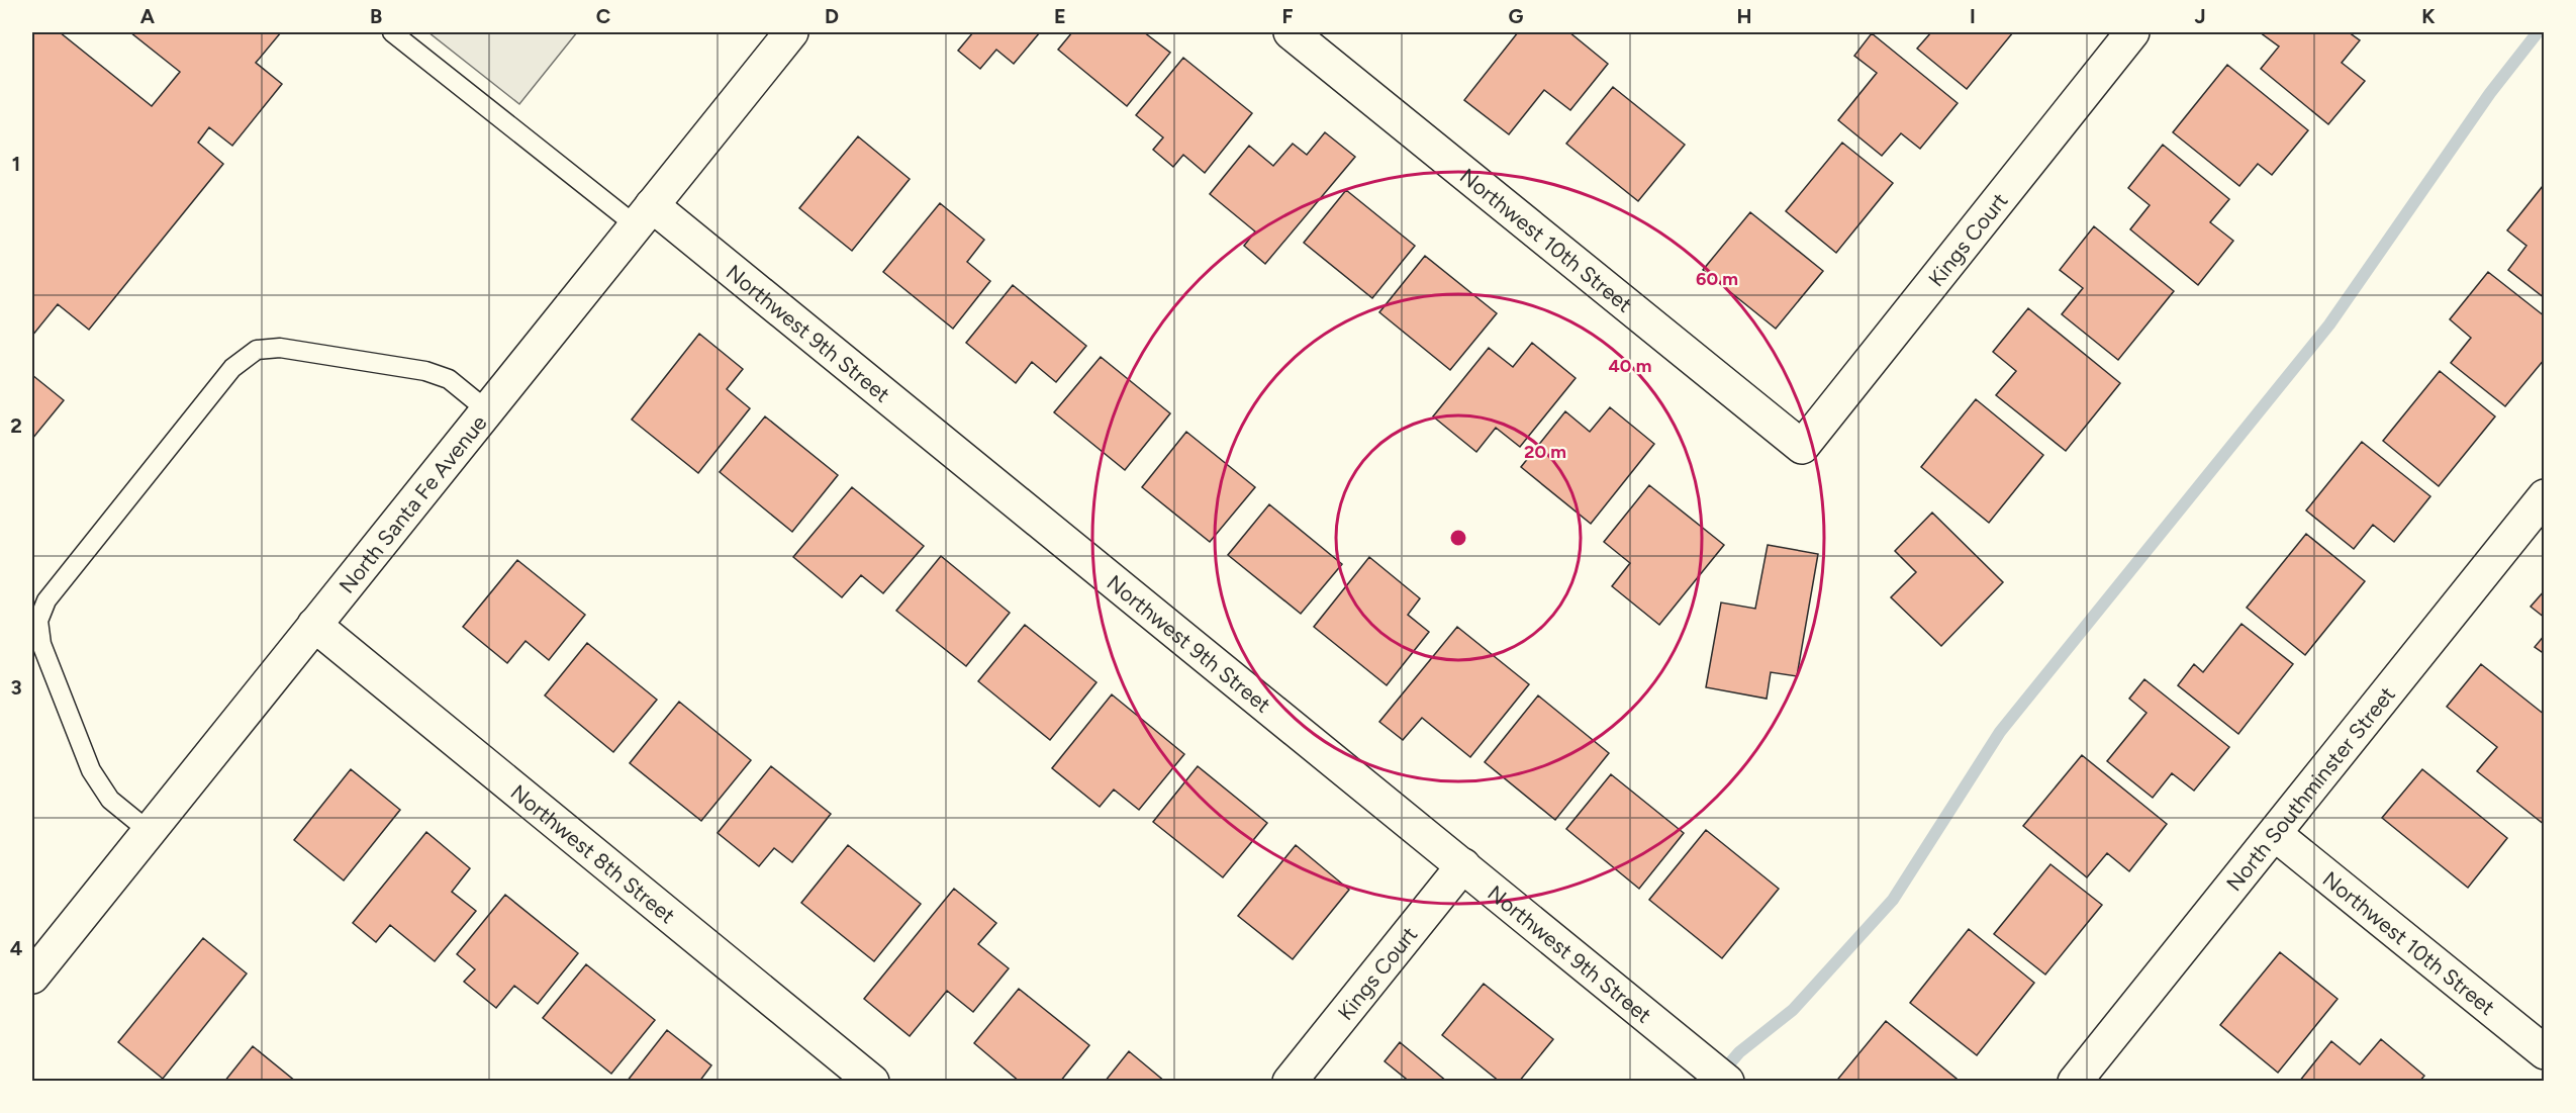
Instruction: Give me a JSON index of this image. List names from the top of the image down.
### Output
{
  "streets": {
    "street": [
      "Kings Court",
      "Northwest 10th Street",
      "Northwest 9th Street",
      "North Santa Fe Avenue",
      "North Southminster Street",
      "Northwest 8th Street"
    ]
  },
  "crossings": [
    ["Kings Court", "Northwest 10th Street"],
    ["Kings Court", "Northwest 9th Street"],
    ["Northwest 10th Street", "North Southminster Street"],
    ["Northwest 9th Street", "North Santa Fe Avenue"],
    ["North Santa Fe Avenue", "Northwest 8th Street"]
  ],
  "grid": {
    "columns": [
      "A",
      "B",
      "C",
      "D",
      "E",
      "F",
      "G",
      "H",
      "I",
      "J",
      "K"
    ],
    "rows": [
      "1",
      "2",
      "3",
      "4"
    ]
  },
  "rings": ["60 m", "40 m", "20 m"]
}
